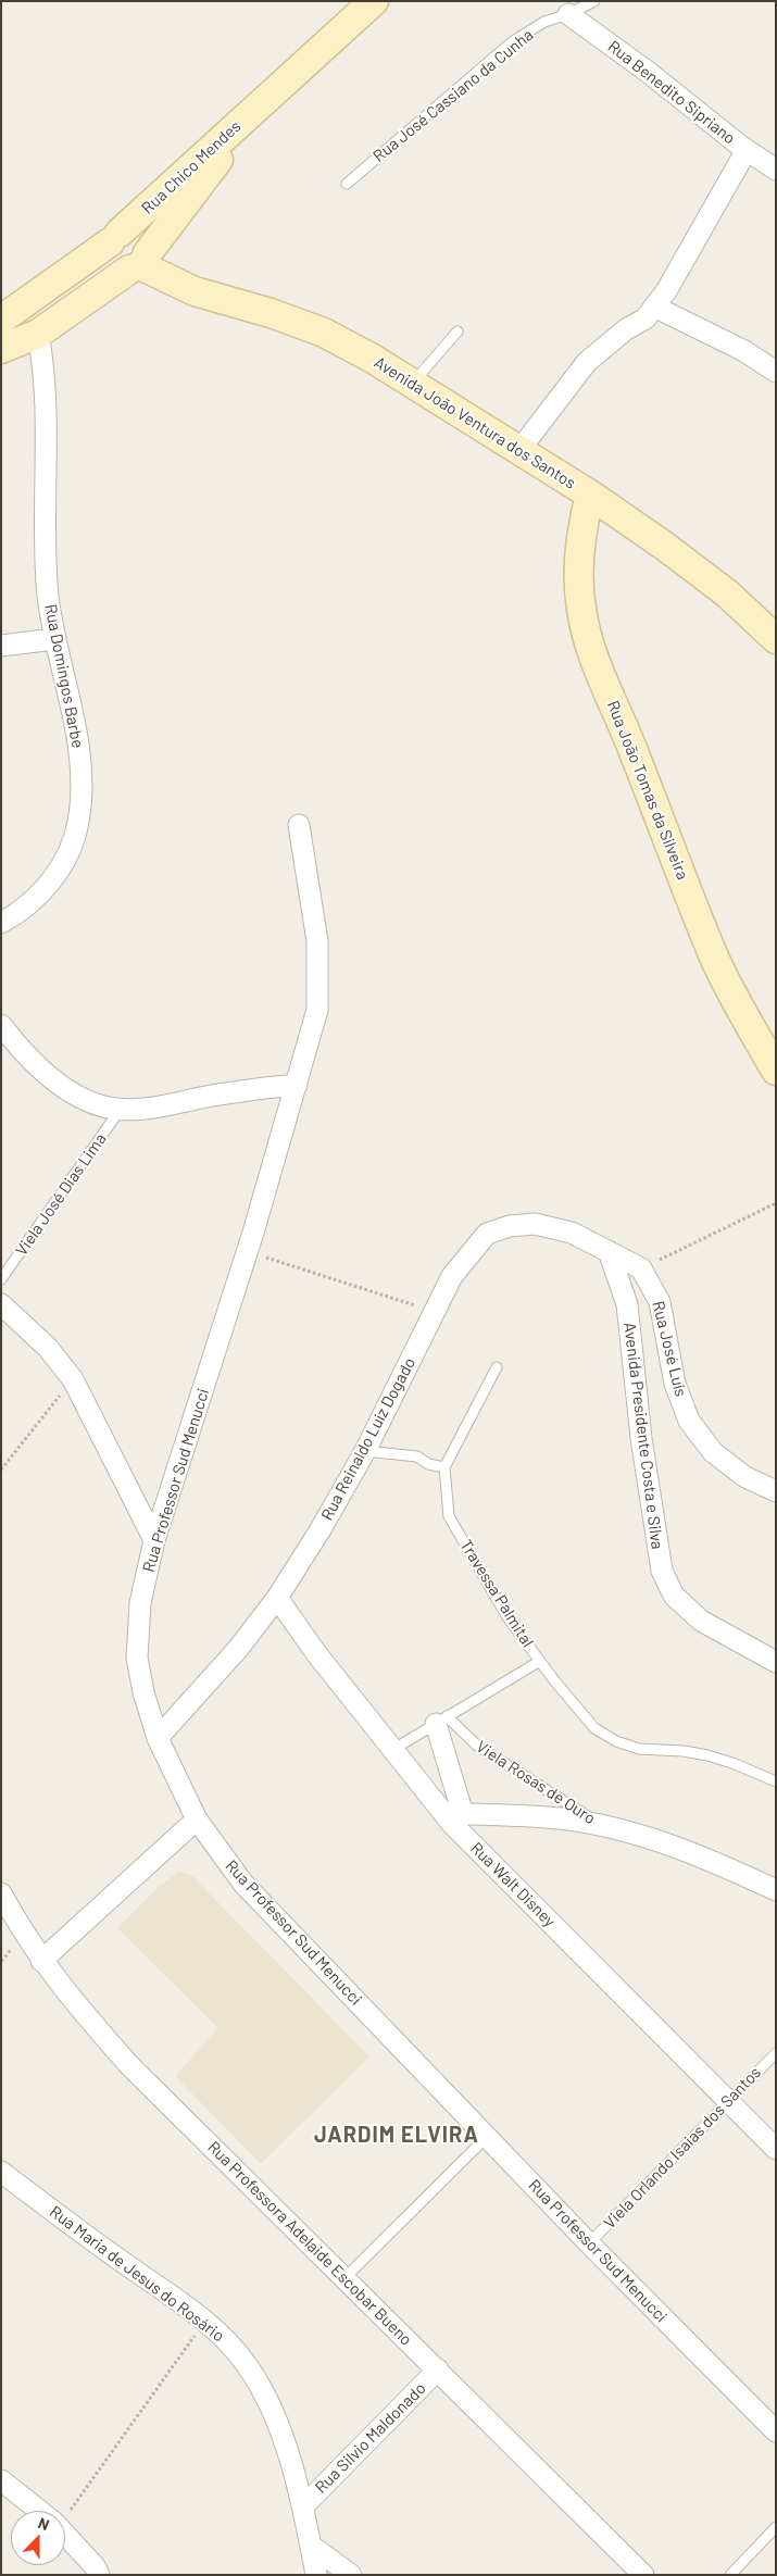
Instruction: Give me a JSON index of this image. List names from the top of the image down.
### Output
{
  "streets": {
    "street": [
      "Rua Benedito Sipriano",
      "Rua Chico Mendes",
      "Avenida João Ventura dos Santos",
      "Rua Domingos Barbe",
      "Rua João Tomas da Silveira",
      "Rua José Luís",
      "Avenida Presidente Costa e Silva",
      "Rua Reinaldo Luiz Dogado",
      "Rua Professor Sud Menucci",
      "Rua Walt Disney",
      "Rua Professora Adelaide Escobar Bueno",
      "Rua Maria de Jesus do Rosário",
      "Rua Silvio Maldonado"
    ],
    "lane": [
      "Rua José Cassiano da Cunha",
      "Viela José Dias Lima",
      "Travessa Palmital",
      "Viela Rosas de Ouro",
      "Viela Orlando Isaias dos Santos"
    ]
  },
  "crossings": [
    ["Rua Benedito Sipriano", "Rua José Cassiano da Cunha"],
    ["Rua Chico Mendes", "Avenida João Ventura dos Santos"],
    ["Rua Chico Mendes", "Rua Domingos Barbe"],
    ["Avenida João Ventura dos Santos", "Rua João Tomas da Silveira"],
    ["Avenida Presidente Costa e Silva", "Rua Reinaldo Luiz Dogado"],
    ["Rua Reinaldo Luiz Dogado", "Rua Professor Sud Menucci"],
    ["Rua Reinaldo Luiz Dogado", "Rua Walt Disney"],
    ["Rua Professor Sud Menucci", "Viela Orlando Isaias dos Santos"],
    ["Travessa Palmital", "Viela Rosas de Ouro"],
    ["Travessa Palmital", "Rua Walt Disney"],
    ["Rua Walt Disney", "Viela Orlando Isaias dos Santos"],
    ["Rua Professora Adelaide Escobar Bueno", "Rua Silvio Maldonado"],
    ["Rua Maria de Jesus do Rosário", "Rua Silvio Maldonado"]
  ],
  "districts": ["JARDIM ELVIRA"],
  "north": "top"
}
